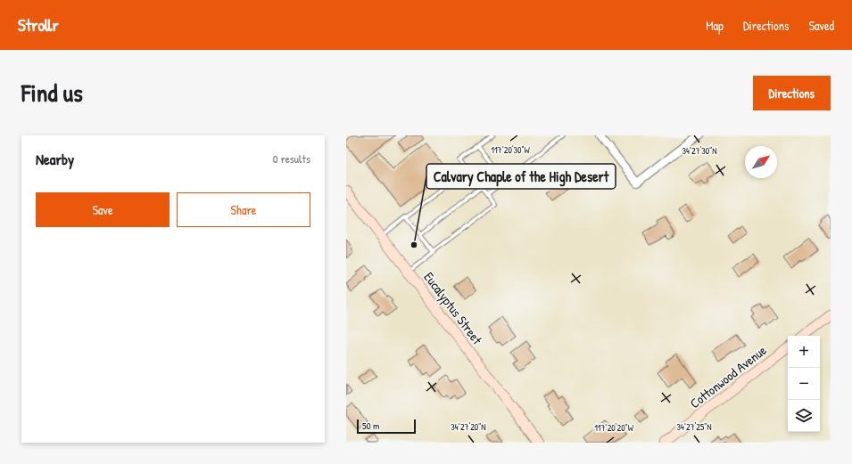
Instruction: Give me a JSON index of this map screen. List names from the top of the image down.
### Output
{
  "streets": {
    "main road": ["Eucalyptus Street", "Cottonwood Avenue"]
  },
  "places": ["Calvary Chaple of the High Desert"],
  "scale_bar": "50 m",
  "north": "top right",
  "page": {
    "header": "Strollr",
    "nav": ["Map", "Directions", "Saved"],
    "title": "Find us",
    "buttons": [
      "Directions",
      ["Save", "Share"]
    ],
    "heading": ["Nearby", "0 results"],
    "map_buttons": ["+", "−"],
    "scale": "50 m"
  },
  "coordinates": [
    "117°20'30\"W",
    "34°27'30\"N",
    "34°27'20\"N",
    "34°27'25\"N",
    "117°20'20\"W"
  ]
}
